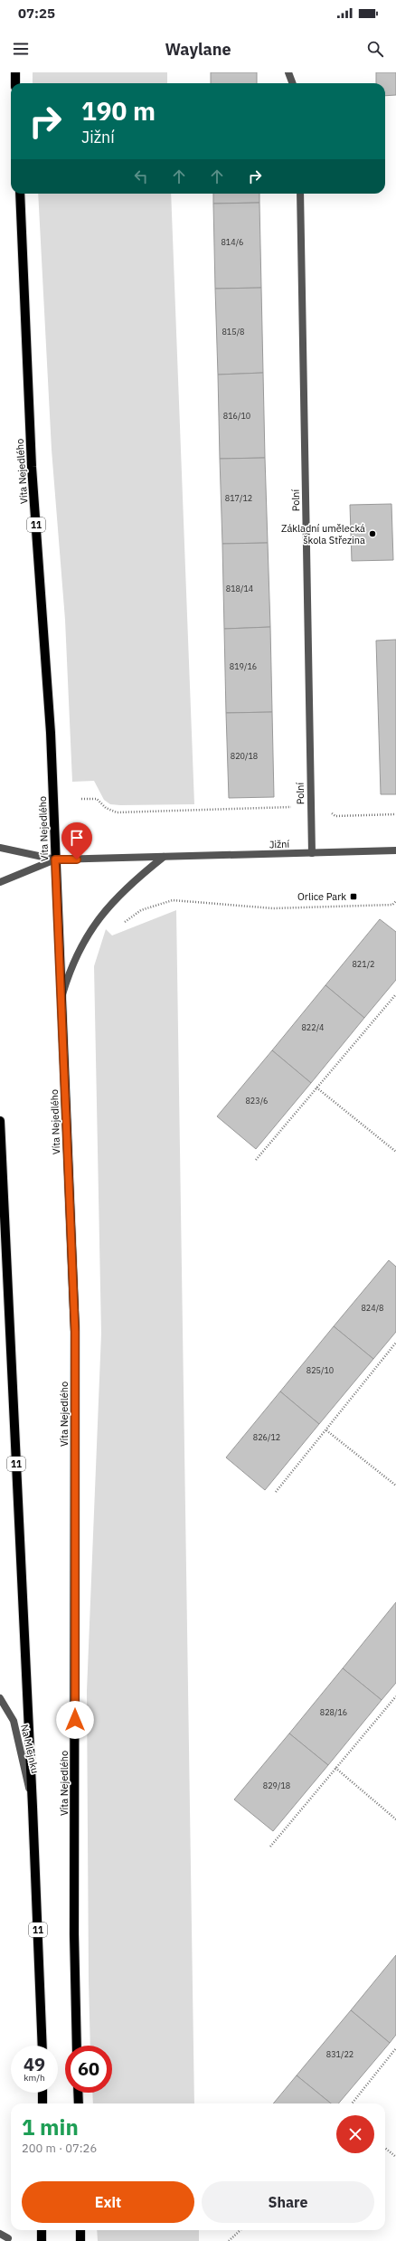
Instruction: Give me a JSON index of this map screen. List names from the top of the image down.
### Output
{
  "streets": {
    "main road": ["Víta Nejedlého", "11"],
    "street": ["Polní", "Jižní", "Na Mlejnku"]
  },
  "crossings": [
    ["Víta Nejedlého", "Jižní"],
    ["Polní", "Jižní"],
    ["11", "Na Mlejnku"]
  ],
  "places": {
    "other": ["Základní umělecká škola Střezina"],
    "transit": ["Orlice Park"]
  },
  "house_numbers": [
    "814/6",
    "815/8",
    "816/10",
    "817/12",
    "818/14",
    "819/16",
    "820/18",
    "821/2",
    "822/4",
    "823/6",
    "824/8",
    "825/10",
    "826/12",
    "828/16",
    "829/18",
    "831/22"
  ],
  "page": {
    "status": "07:25",
    "header": "Waylane",
    "turn": ["190 m", "Jižní"],
    "speed": "49 km/h",
    "limit": "60",
    "heading": ["1 min", "200 m · 07:26"],
    "buttons": ["Exit", "Share"]
  }
}
